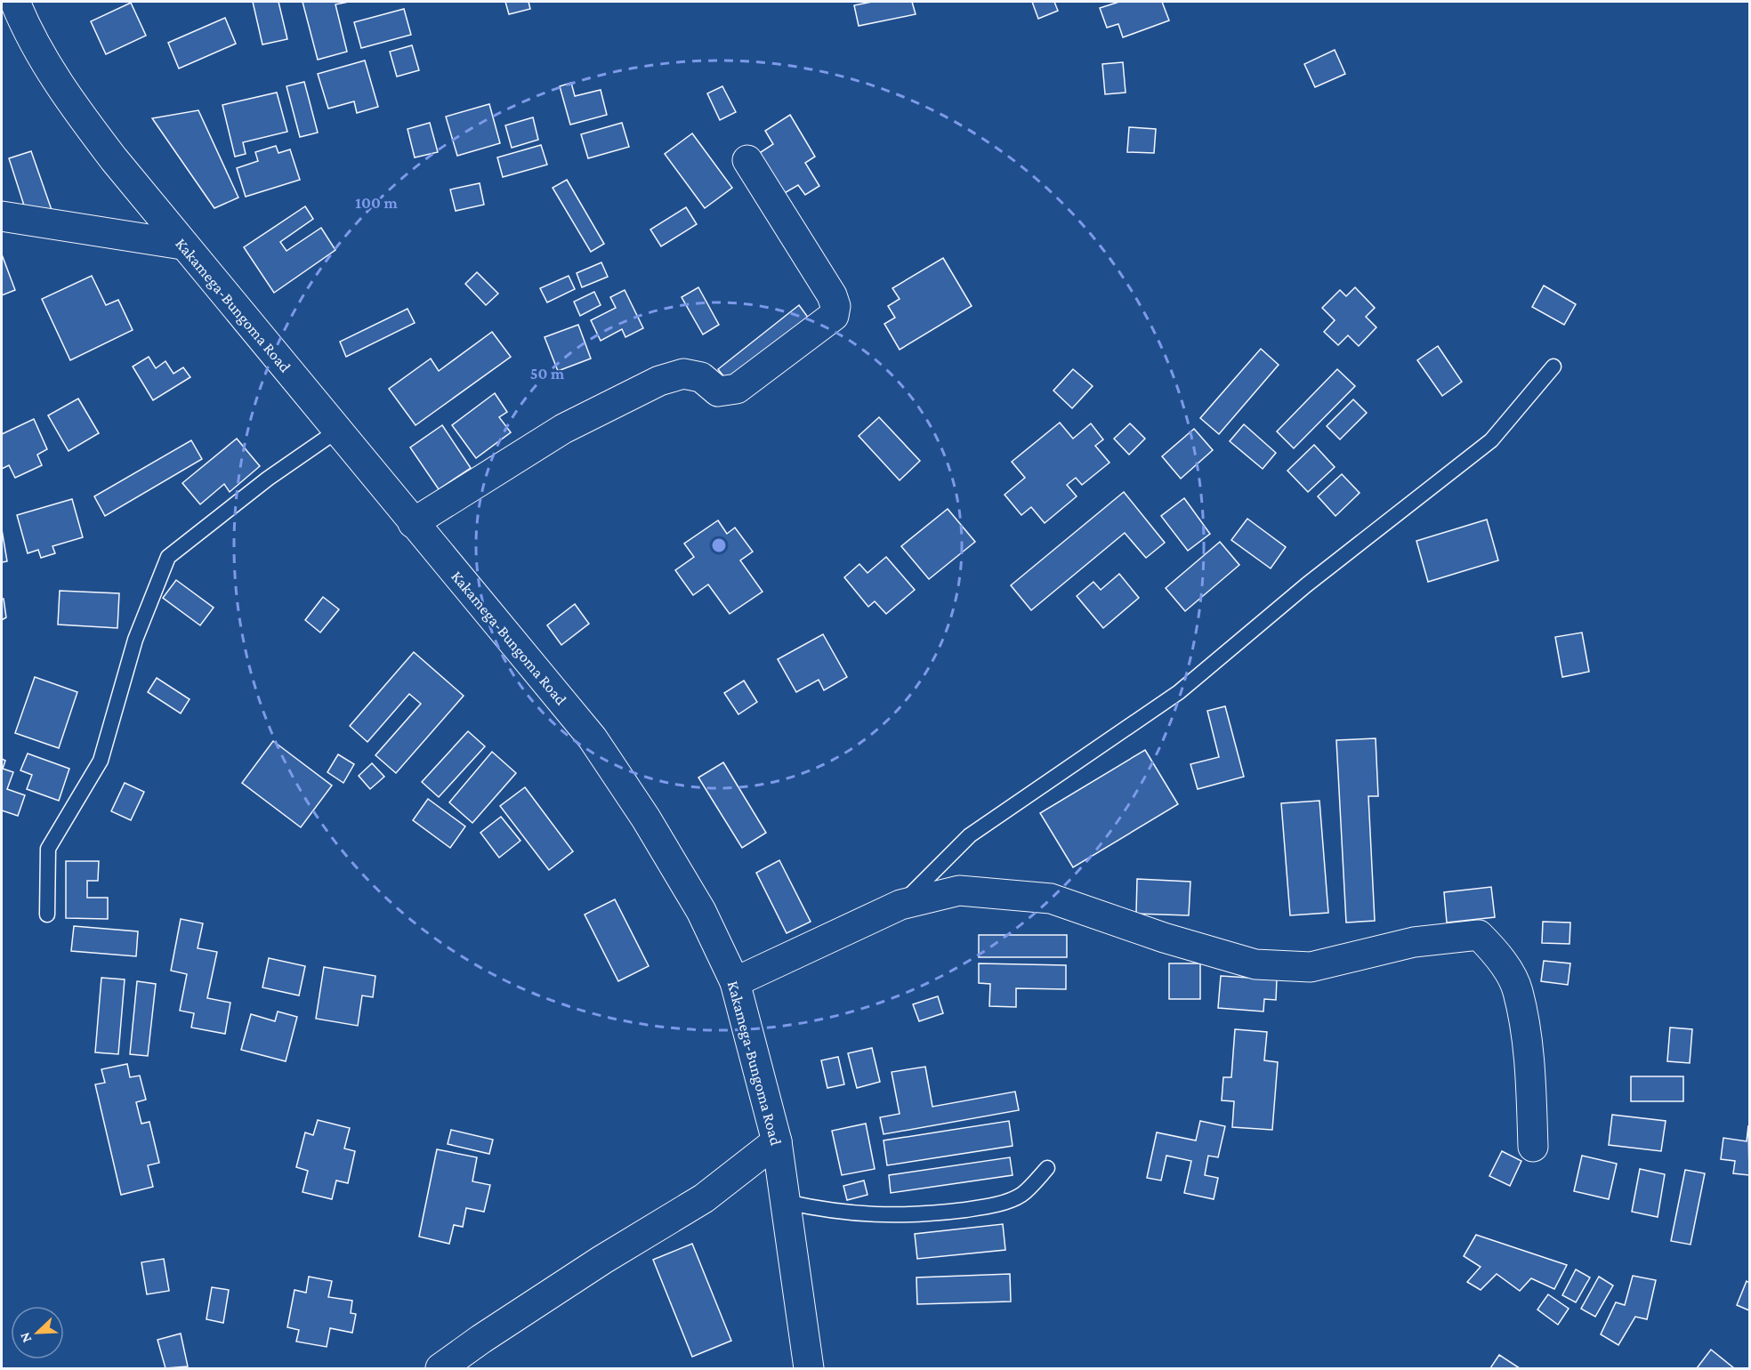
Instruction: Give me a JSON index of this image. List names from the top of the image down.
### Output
{
  "streets": {
    "street": ["Kakamega-Bungoma Road"]
  },
  "north": "bottom left",
  "rings": ["100 m", "50 m"]
}
